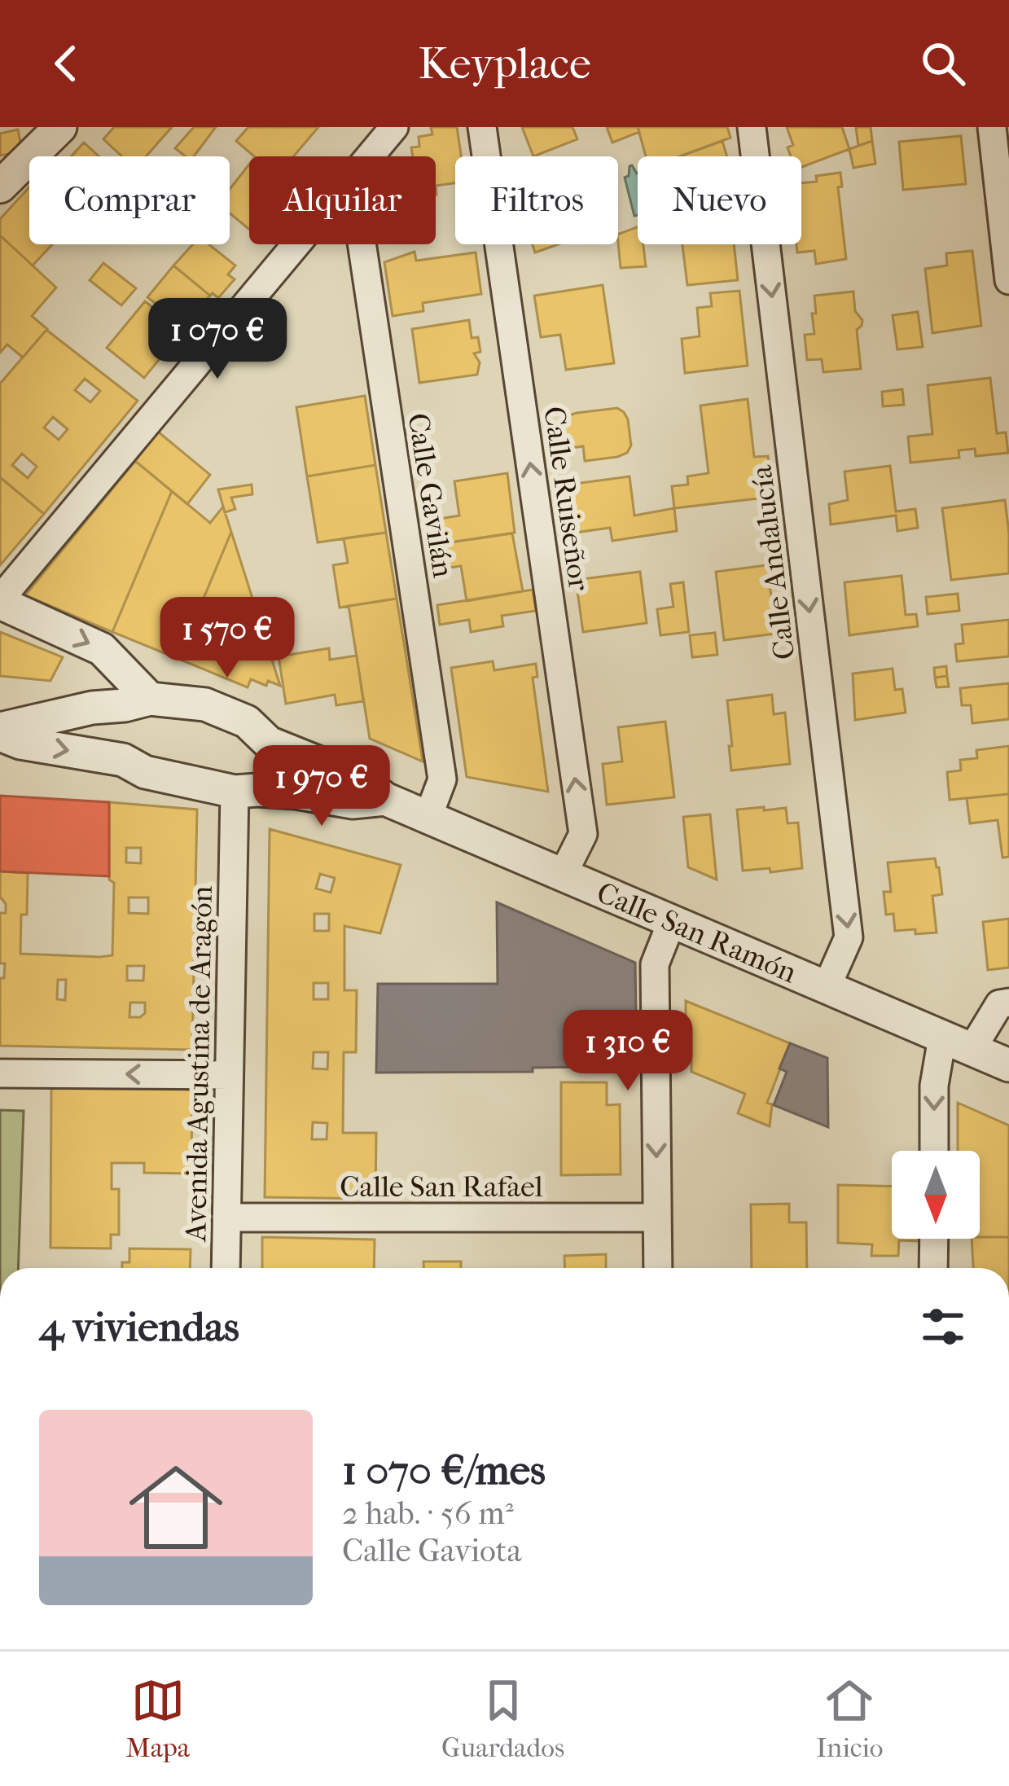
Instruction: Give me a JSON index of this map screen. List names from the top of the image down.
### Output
{
  "streets": {
    "street": [
      "Calle Gavilán",
      "Calle Ruiseñor",
      "Calle Andalucía",
      "Calle San Ramón",
      "Avenida Agustina de Aragón",
      "Calle San Rafael"
    ]
  },
  "crossings": [
    ["Calle Gavilán", "Calle San Ramón"],
    ["Calle Ruiseñor", "Calle San Ramón"],
    ["Calle Andalucía", "Calle San Ramón"],
    ["Calle San Ramón", "Avenida Agustina de Aragón"],
    ["Avenida Agustina de Aragón", "Calle San Rafael"]
  ],
  "one_way": ["Calle Ruiseñor", "Calle Andalucía"],
  "north": "bottom",
  "page": {
    "header": "Keyplace",
    "chip": [
      "Comprar",
      "Alquilar",
      "Filtros",
      "Nuevo"
    ],
    "price": [
      "1 070 €",
      "1 570 €",
      "1 970 €",
      "1 310 €"
    ],
    "heading": "4 viviendas",
    "list": [
      {
        "name": "1 070 €/mes",
        "note": "2 hab. · 56 m² · Calle Gaviota"
      }
    ],
    "tabs": ["Mapa", "Guardados", "Inicio"]
  }
}
